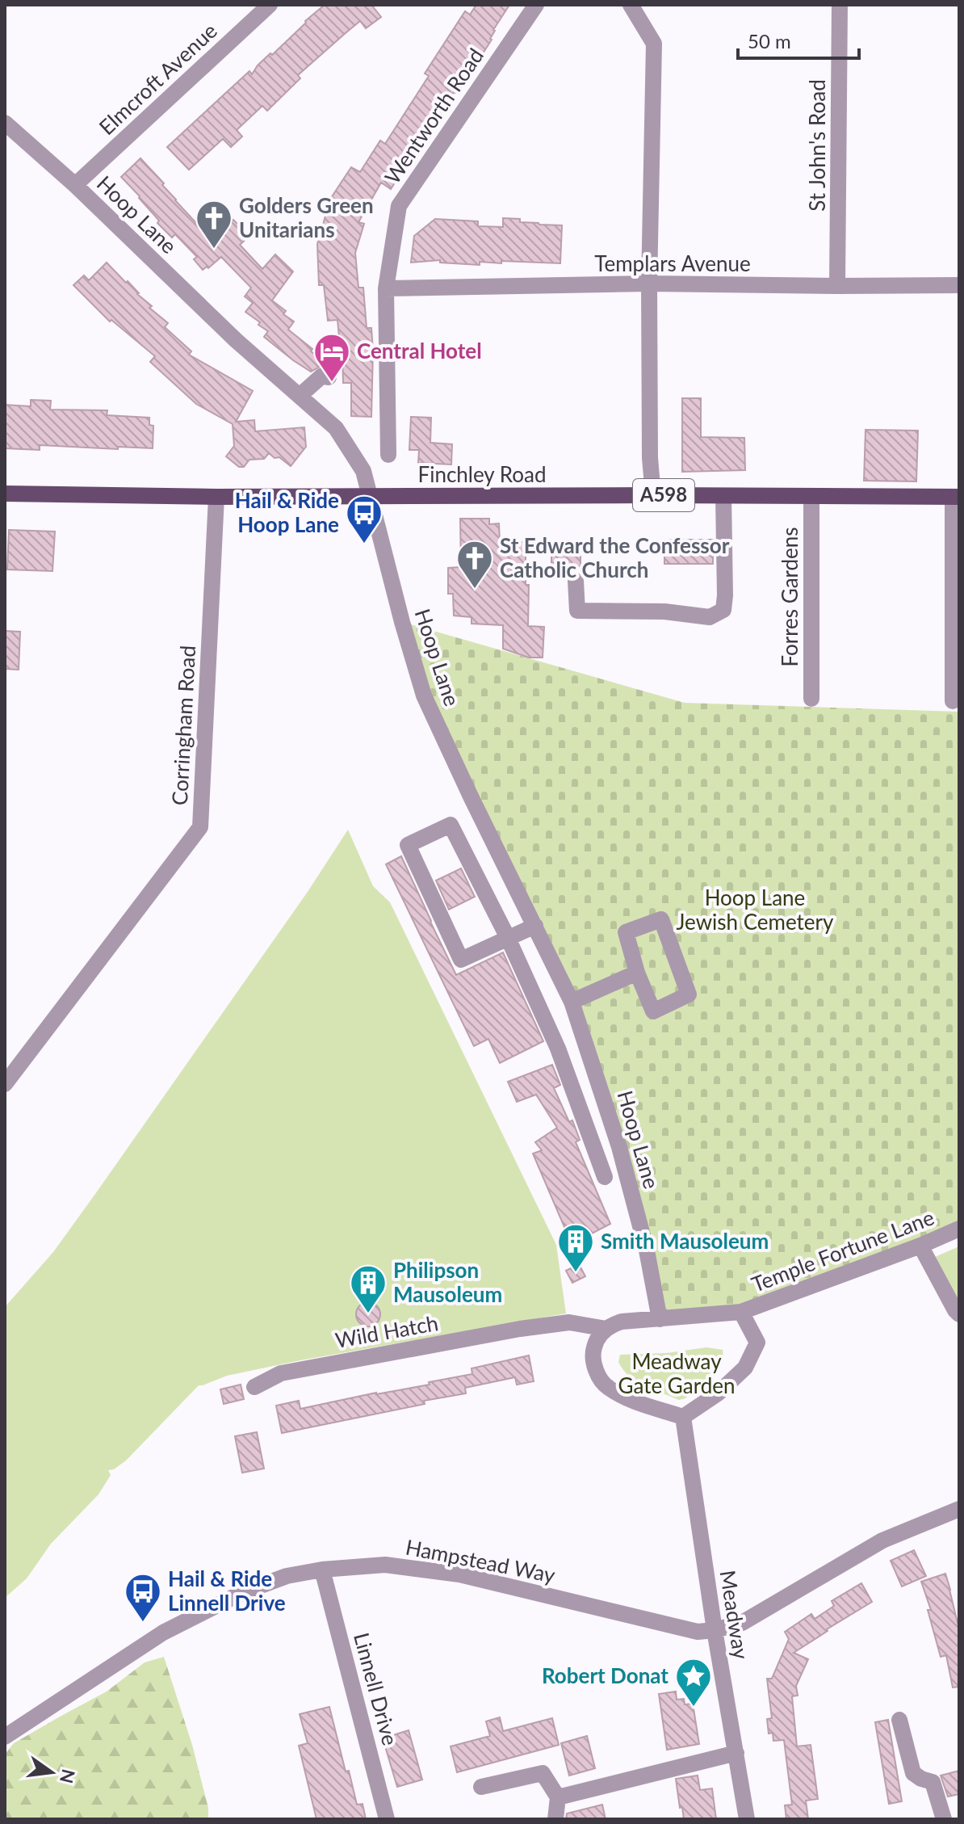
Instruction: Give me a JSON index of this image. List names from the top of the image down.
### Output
{
  "streets": {
    "main road": ["Finchley Road", "A598"],
    "street": [
      "Elmcroft Avenue",
      "Wentworth Road",
      "St John's Road",
      "Hoop Lane",
      "Templars Avenue",
      "Forres Gardens",
      "Corringham Road",
      "Temple Fortune Lane",
      "Wild Hatch",
      "Hampstead Way",
      "Meadway",
      "Linnell Drive"
    ]
  },
  "crossings": [
    ["Elmcroft Avenue", "Hoop Lane"],
    ["Wentworth Road", "Templars Avenue"],
    ["St John's Road", "Templars Avenue"],
    ["Hoop Lane", "Finchley Road"],
    ["Hoop Lane", "Temple Fortune Lane"],
    ["Finchley Road", "Forres Gardens"],
    ["Finchley Road", "Corringham Road"],
    ["Temple Fortune Lane", "Wild Hatch"],
    ["Hampstead Way", "Meadway"],
    ["Hampstead Way", "Linnell Drive"]
  ],
  "parks": ["Hoop Lane Jewish Cemetery", "Meadway Gate Garden"],
  "places": {
    "church": ["Golders Green Unitarians", "St Edward the Confessor Catholic Church"],
    "hotel": ["Central Hotel"],
    "bus stop": ["Hail & Ride Hoop Lane", "Hail & Ride Linnell Drive"],
    "building": ["Smith Mausoleum", "Philipson Mausoleum"],
    "place": ["Robert Donat"]
  },
  "scale_bar": "50 m",
  "north": "right"
}
